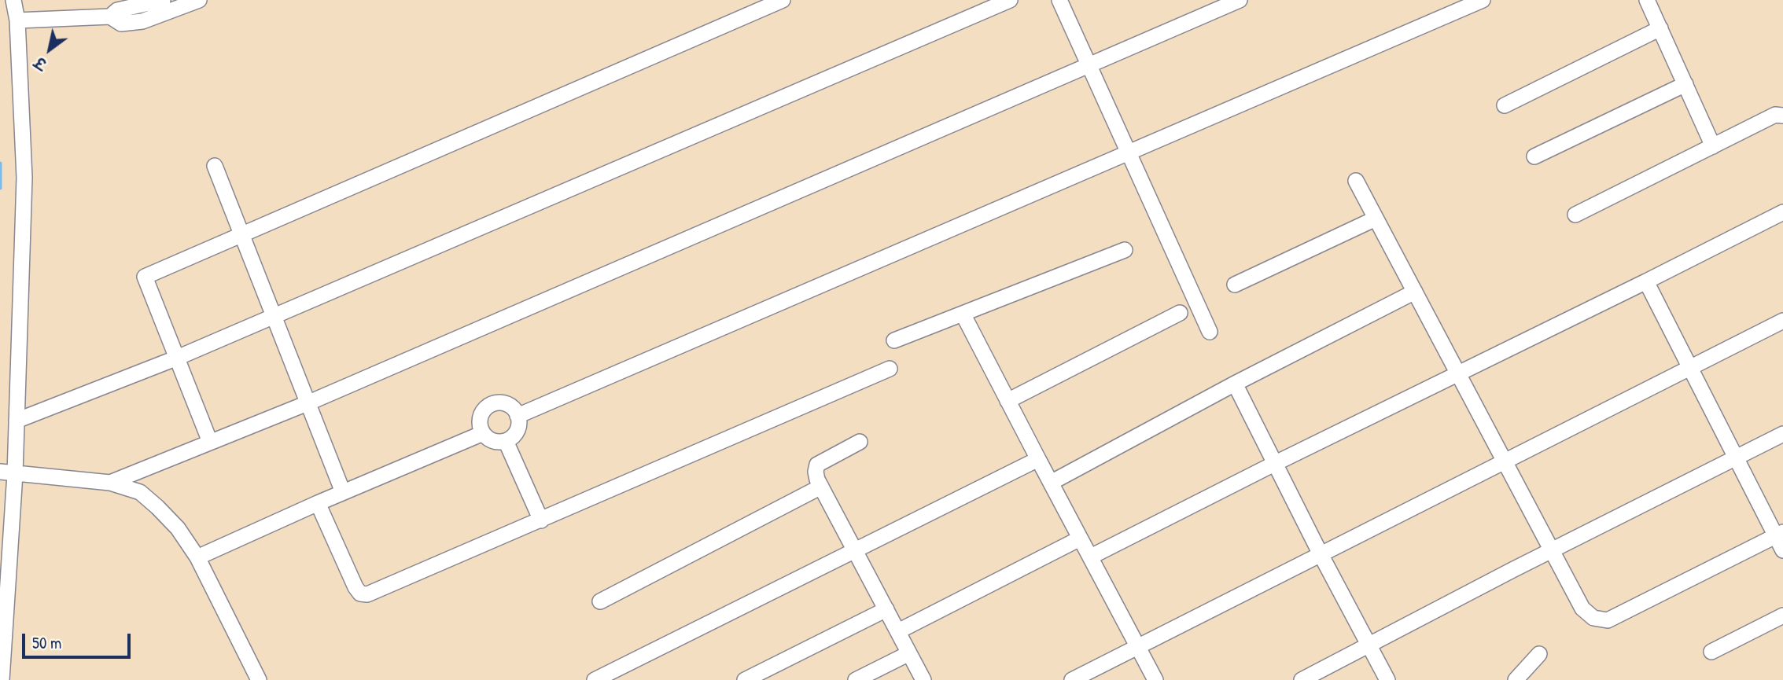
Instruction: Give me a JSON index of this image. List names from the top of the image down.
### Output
{
  "scale_bar": "50 m",
  "north": "bottom left"
}
